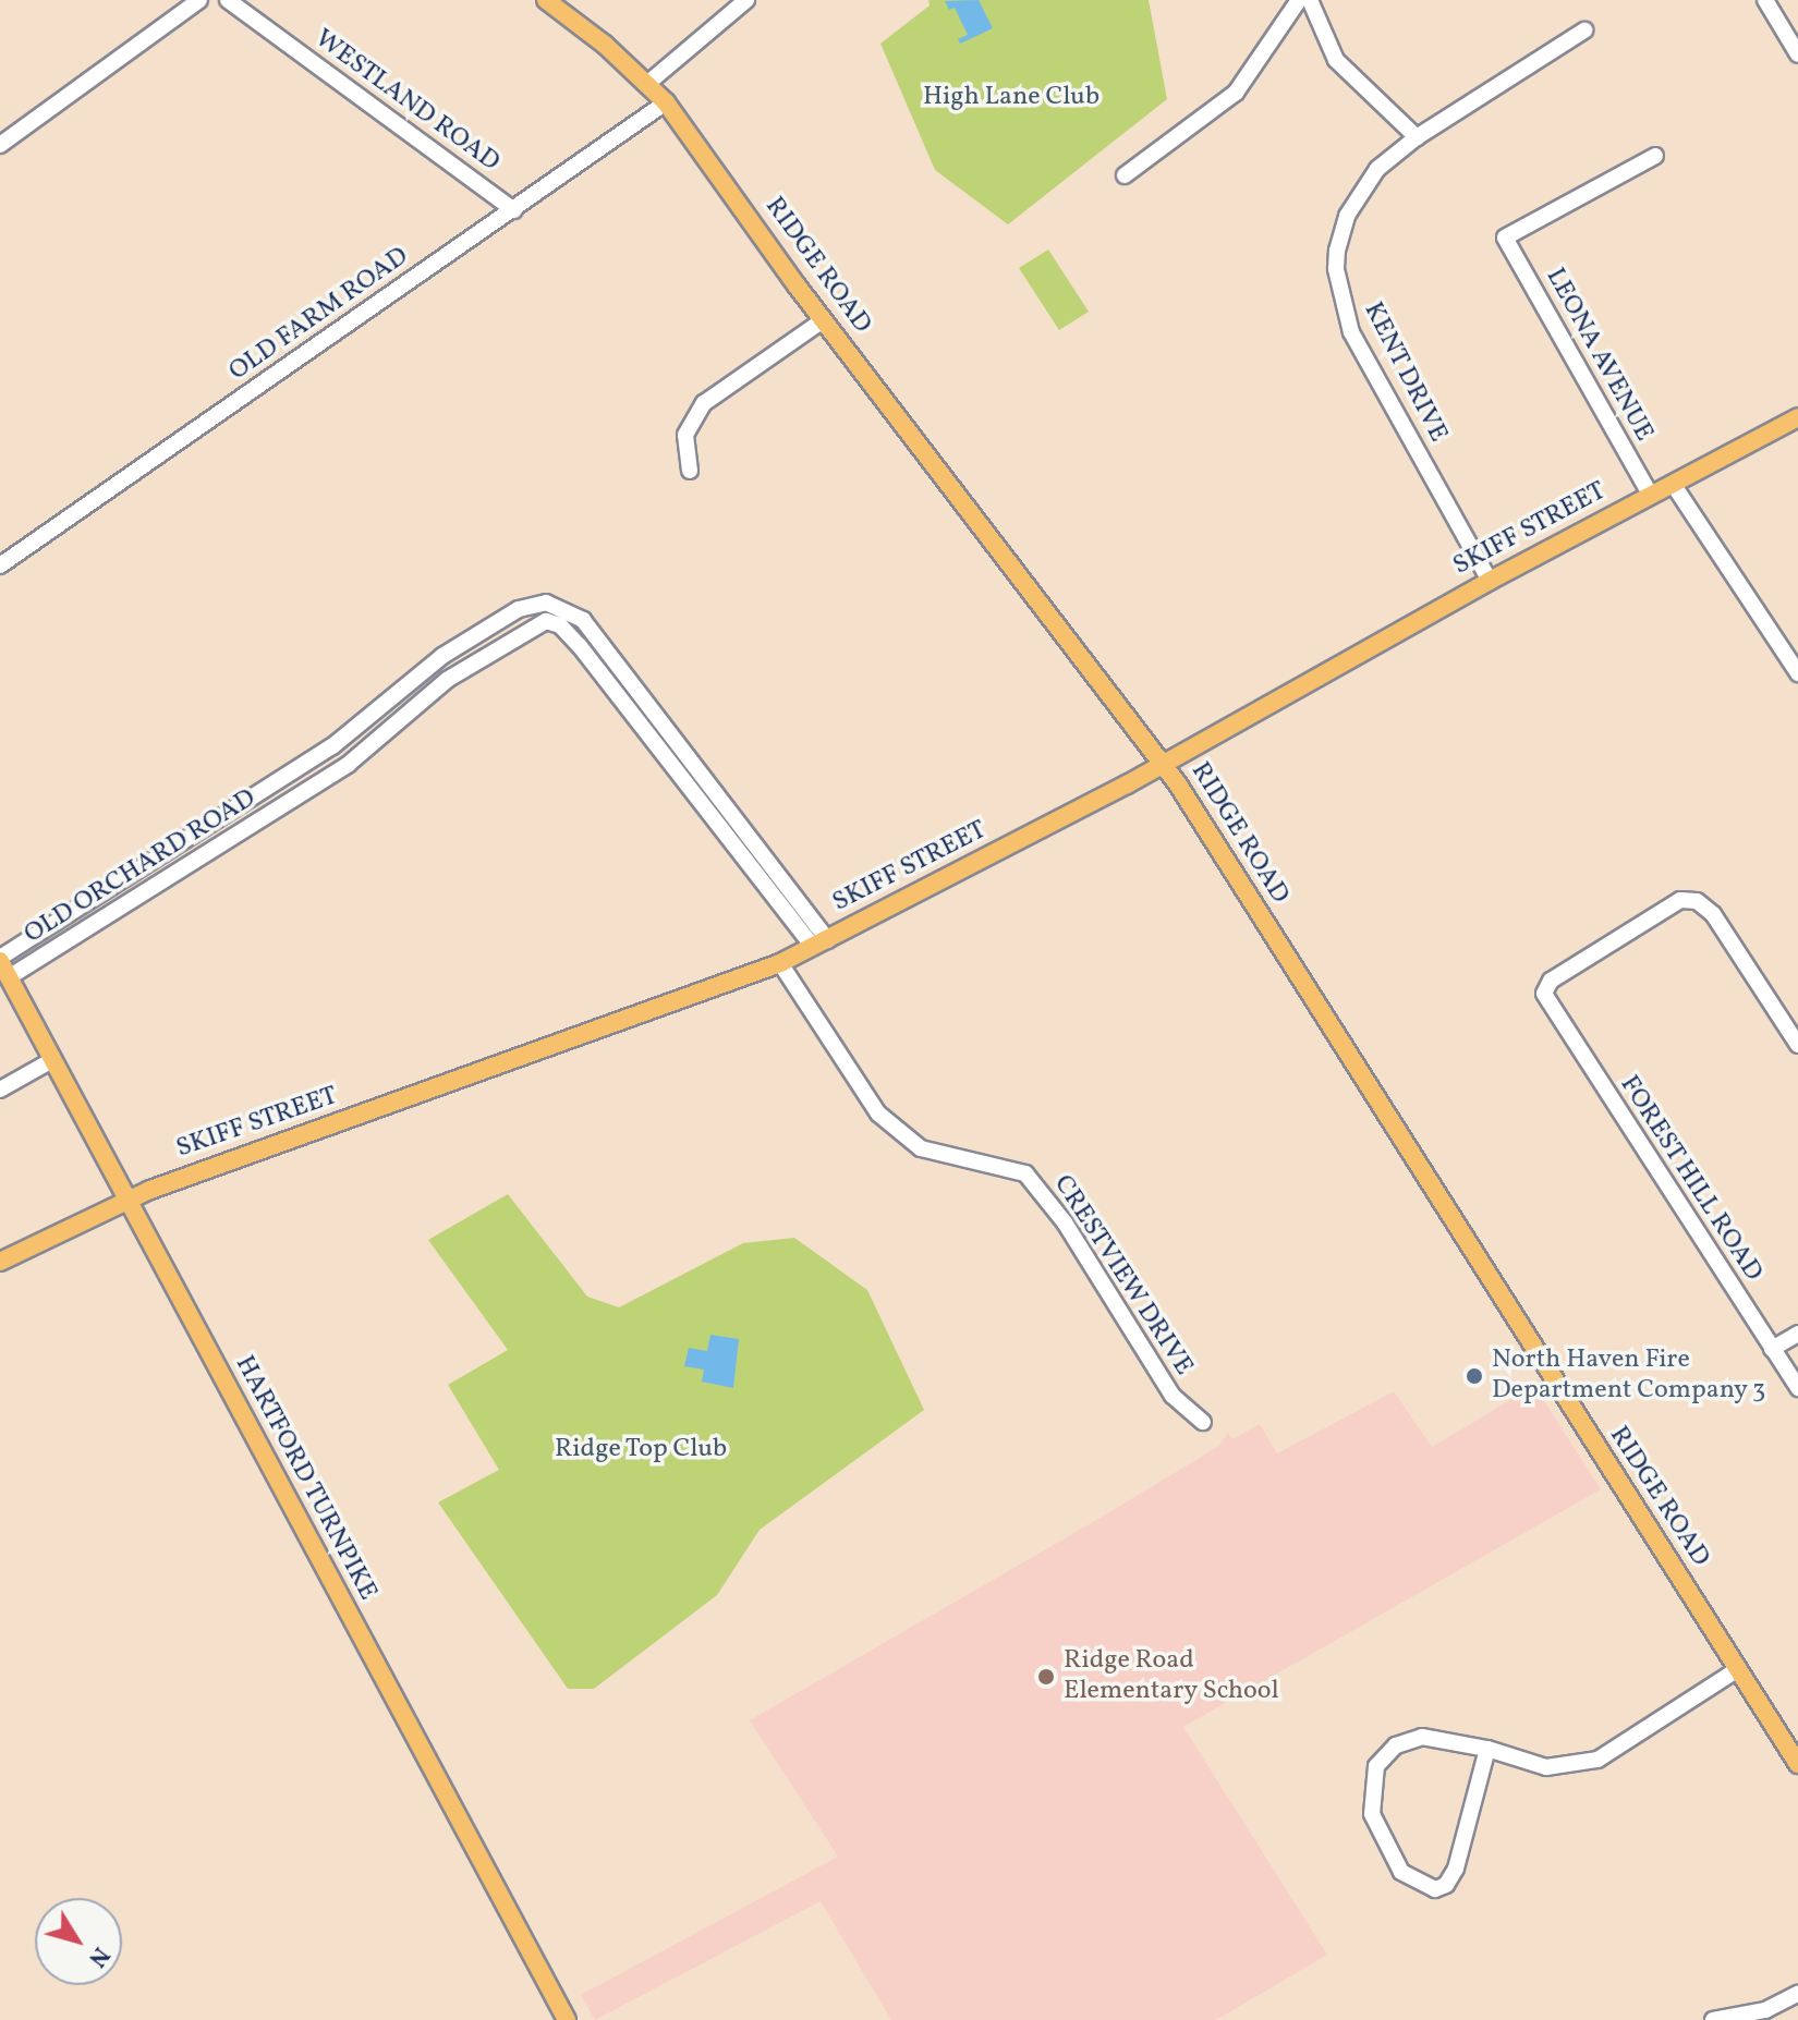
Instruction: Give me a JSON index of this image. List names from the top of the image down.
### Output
{
  "streets": {
    "main road": ["RIDGE ROAD", "SKIFF STREET", "HARTFORD TURNPIKE"],
    "street": [
      "WESTLAND ROAD",
      "OLD FARM ROAD",
      "LEONA AVENUE",
      "KENT DRIVE",
      "OLD ORCHARD ROAD",
      "FOREST HILL ROAD",
      "CRESTVIEW DRIVE"
    ]
  },
  "crossings": [
    ["WESTLAND ROAD", "OLD FARM ROAD"],
    ["RIDGE ROAD", "OLD FARM ROAD"],
    ["RIDGE ROAD", "SKIFF STREET"],
    ["LEONA AVENUE", "SKIFF STREET"],
    ["KENT DRIVE", "SKIFF STREET"],
    ["SKIFF STREET", "CRESTVIEW DRIVE"],
    ["SKIFF STREET", "HARTFORD TURNPIKE"],
    ["OLD ORCHARD ROAD", "HARTFORD TURNPIKE"]
  ],
  "parks": ["High Lane Club", "Ridge Top Club"],
  "places": ["North Haven Fire Department Company 3", "Ridge Road Elementary School"],
  "north": "bottom right"
}
